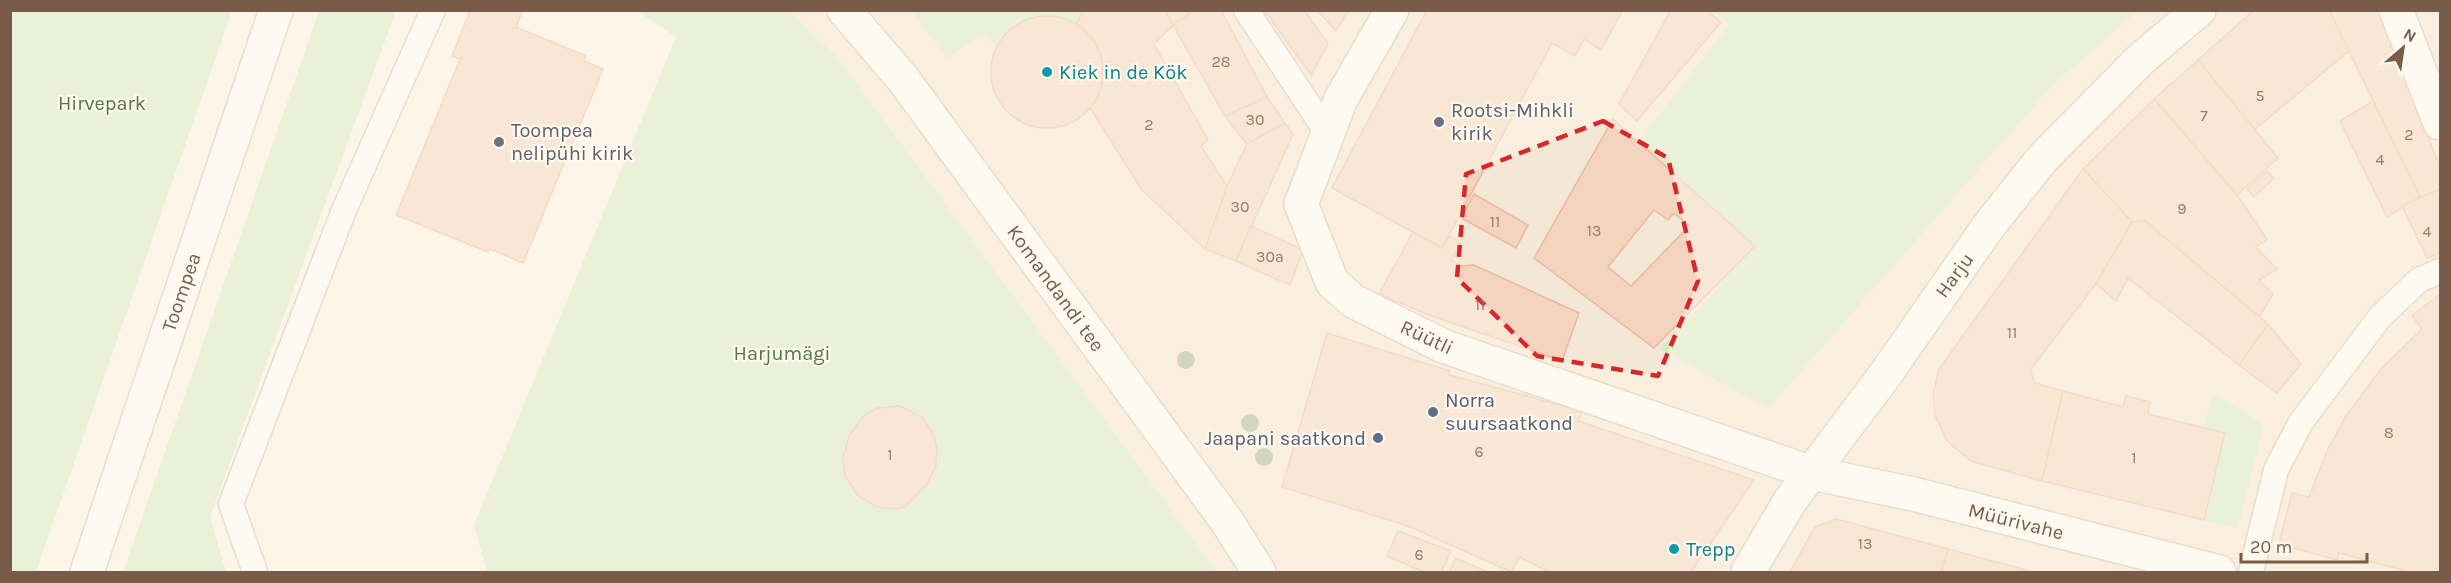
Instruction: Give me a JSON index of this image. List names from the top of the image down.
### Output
{
  "streets": {
    "street": [
      "Harju",
      "Komandandi tee",
      "Toompea",
      "Rüütli",
      "Müürivahe"
    ]
  },
  "crossings": [
    ["Harju", "Rüütli"],
    ["Harju", "Müürivahe"],
    ["Rüütli", "Müürivahe"]
  ],
  "parks": ["Hirvepark", "Harjumägi"],
  "places": [
    "Kiek in de Kök",
    "Rootsi-Mihkli kirik",
    "Toompea nelipühi kirik",
    "Norra suursaatkond",
    "Jaapani saatkond",
    "Trepp"
  ],
  "house_numbers": [
    "28",
    "5",
    "7",
    "30",
    "2",
    "2",
    "4",
    "30",
    "9",
    "11",
    "13",
    "4",
    "30a",
    "11",
    "11",
    "8",
    "6",
    "1",
    "1",
    "13",
    "6"
  ],
  "scale_bar": "20 m",
  "north": "top right"
}
